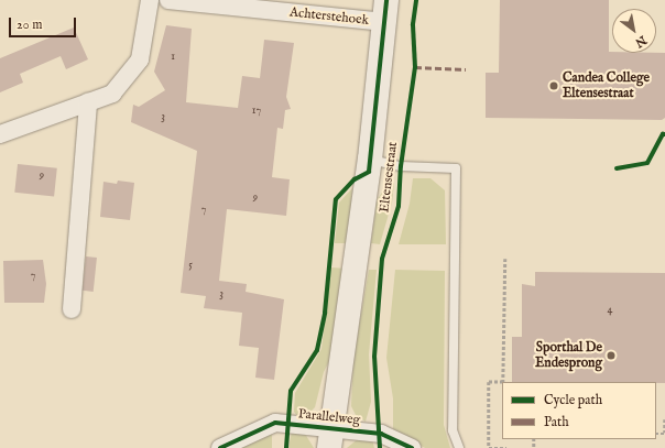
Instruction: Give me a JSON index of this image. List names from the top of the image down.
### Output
{
  "streets": {
    "street": ["Achterstehoek", "Eltensestraat", "Parallelweg"]
  },
  "crossings": [
    ["Achterstehoek", "Eltensestraat"],
    ["Eltensestraat", "Parallelweg"]
  ],
  "places": ["Candea College Eltensestraat", "Sporthal De Endesprong"],
  "house_numbers": [
    "1",
    "17",
    "3",
    "9",
    "9",
    "7",
    "5",
    "7",
    "3",
    "4"
  ],
  "legend": ["Cycle path", "Path"],
  "scale_bar": "20 m",
  "north": "bottom right"
}
